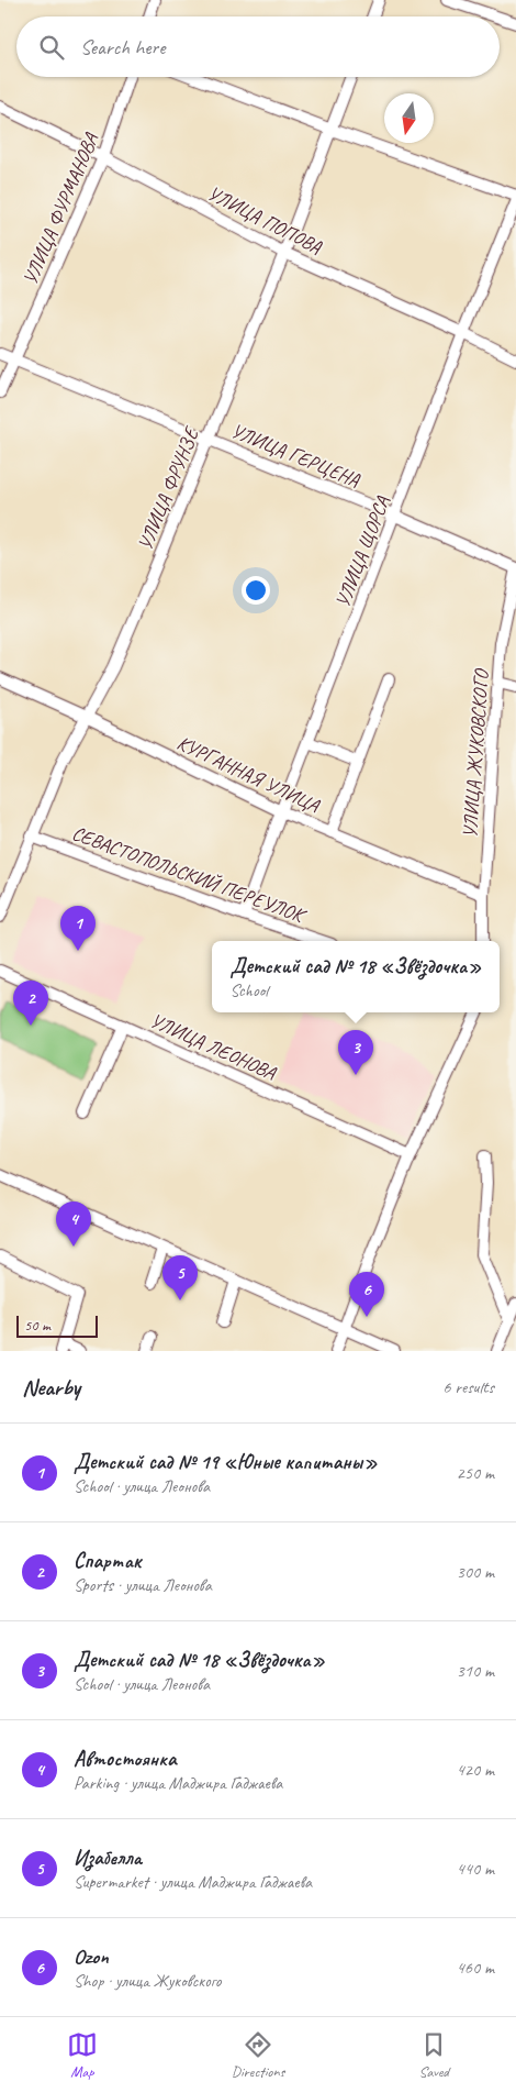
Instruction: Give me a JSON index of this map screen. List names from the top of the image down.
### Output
{
  "streets": {
    "street": [
      "УЛИЦА ФУРМАНОВА",
      "УЛИЦА ПОПОВА",
      "УЛИЦА ГЕРЦЕНА",
      "УЛИЦА ФРУНЗЕ",
      "УЛИЦА ЩОРСА",
      "УЛИЦА ЖУКОВСКОГО",
      "КУРГАННАЯ УЛИЦА",
      "СЕВАСТОПОЛЬСКИЙ ПЕРЕУЛОК",
      "УЛИЦА ЛЕОНОВА"
    ]
  },
  "crossings": [
    ["УЛИЦА ФУРМАНОВА", "УЛИЦА ПОПОВА"],
    ["УЛИЦА ФУРМАНОВА", "УЛИЦА ГЕРЦЕНА"],
    ["УЛИЦА ПОПОВА", "УЛИЦА ФРУНЗЕ"],
    ["УЛИЦА ПОПОВА", "УЛИЦА ЩОРСА"],
    ["УЛИЦА ГЕРЦЕНА", "УЛИЦА ФРУНЗЕ"],
    ["УЛИЦА ГЕРЦЕНА", "УЛИЦА ЩОРСА"],
    ["УЛИЦА ГЕРЦЕНА", "УЛИЦА ЖУКОВСКОГО"],
    ["УЛИЦА ФРУНЗЕ", "КУРГАННАЯ УЛИЦА"],
    ["УЛИЦА ФРУНЗЕ", "СЕВАСТОПОЛЬСКИЙ ПЕРЕУЛОК"],
    ["УЛИЦА ЩОРСА", "КУРГАННАЯ УЛИЦА"],
    ["УЛИЦА ЩОРСА", "СЕВАСТОПОЛЬСКИЙ ПЕРЕУЛОК"],
    ["УЛИЦА ЖУКОВСКОГО", "КУРГАННАЯ УЛИЦА"]
  ],
  "scale_bar": "50 m",
  "north": "bottom",
  "page": {
    "search": "Search here",
    "pins": [
      "1",
      "2",
      "3",
      "4",
      "5",
      "6"
    ],
    "popup": ["Детский сад № 18 «Звёздочка»", "School"],
    "scale": "50 m",
    "heading": ["Nearby", "6 results"],
    "list": [
      {
        "mark": "1",
        "name": "Детский сад № 19 «Юные капитаны»",
        "note": "School · улица Леонова",
        "value": "250 m"
      },
      {
        "mark": "2",
        "name": "Спартак",
        "note": "Sports · улица Леонова",
        "value": "300 m"
      },
      {
        "mark": "3",
        "name": "Детский сад № 18 «Звёздочка»",
        "note": "School · улица Леонова",
        "value": "310 m"
      },
      {
        "mark": "4",
        "name": "Автостоянка",
        "note": "Parking · улица Маджира Гаджаева",
        "value": "420 m"
      },
      {
        "mark": "5",
        "name": "Изабелла",
        "note": "Supermarket · улица Маджира Гаджаева",
        "value": "440 m"
      },
      {
        "mark": "6",
        "name": "Ozon",
        "note": "Shop · улица Жуковского",
        "value": "460 m"
      }
    ],
    "nav": ["Map", "Directions", "Saved"]
  }
}
